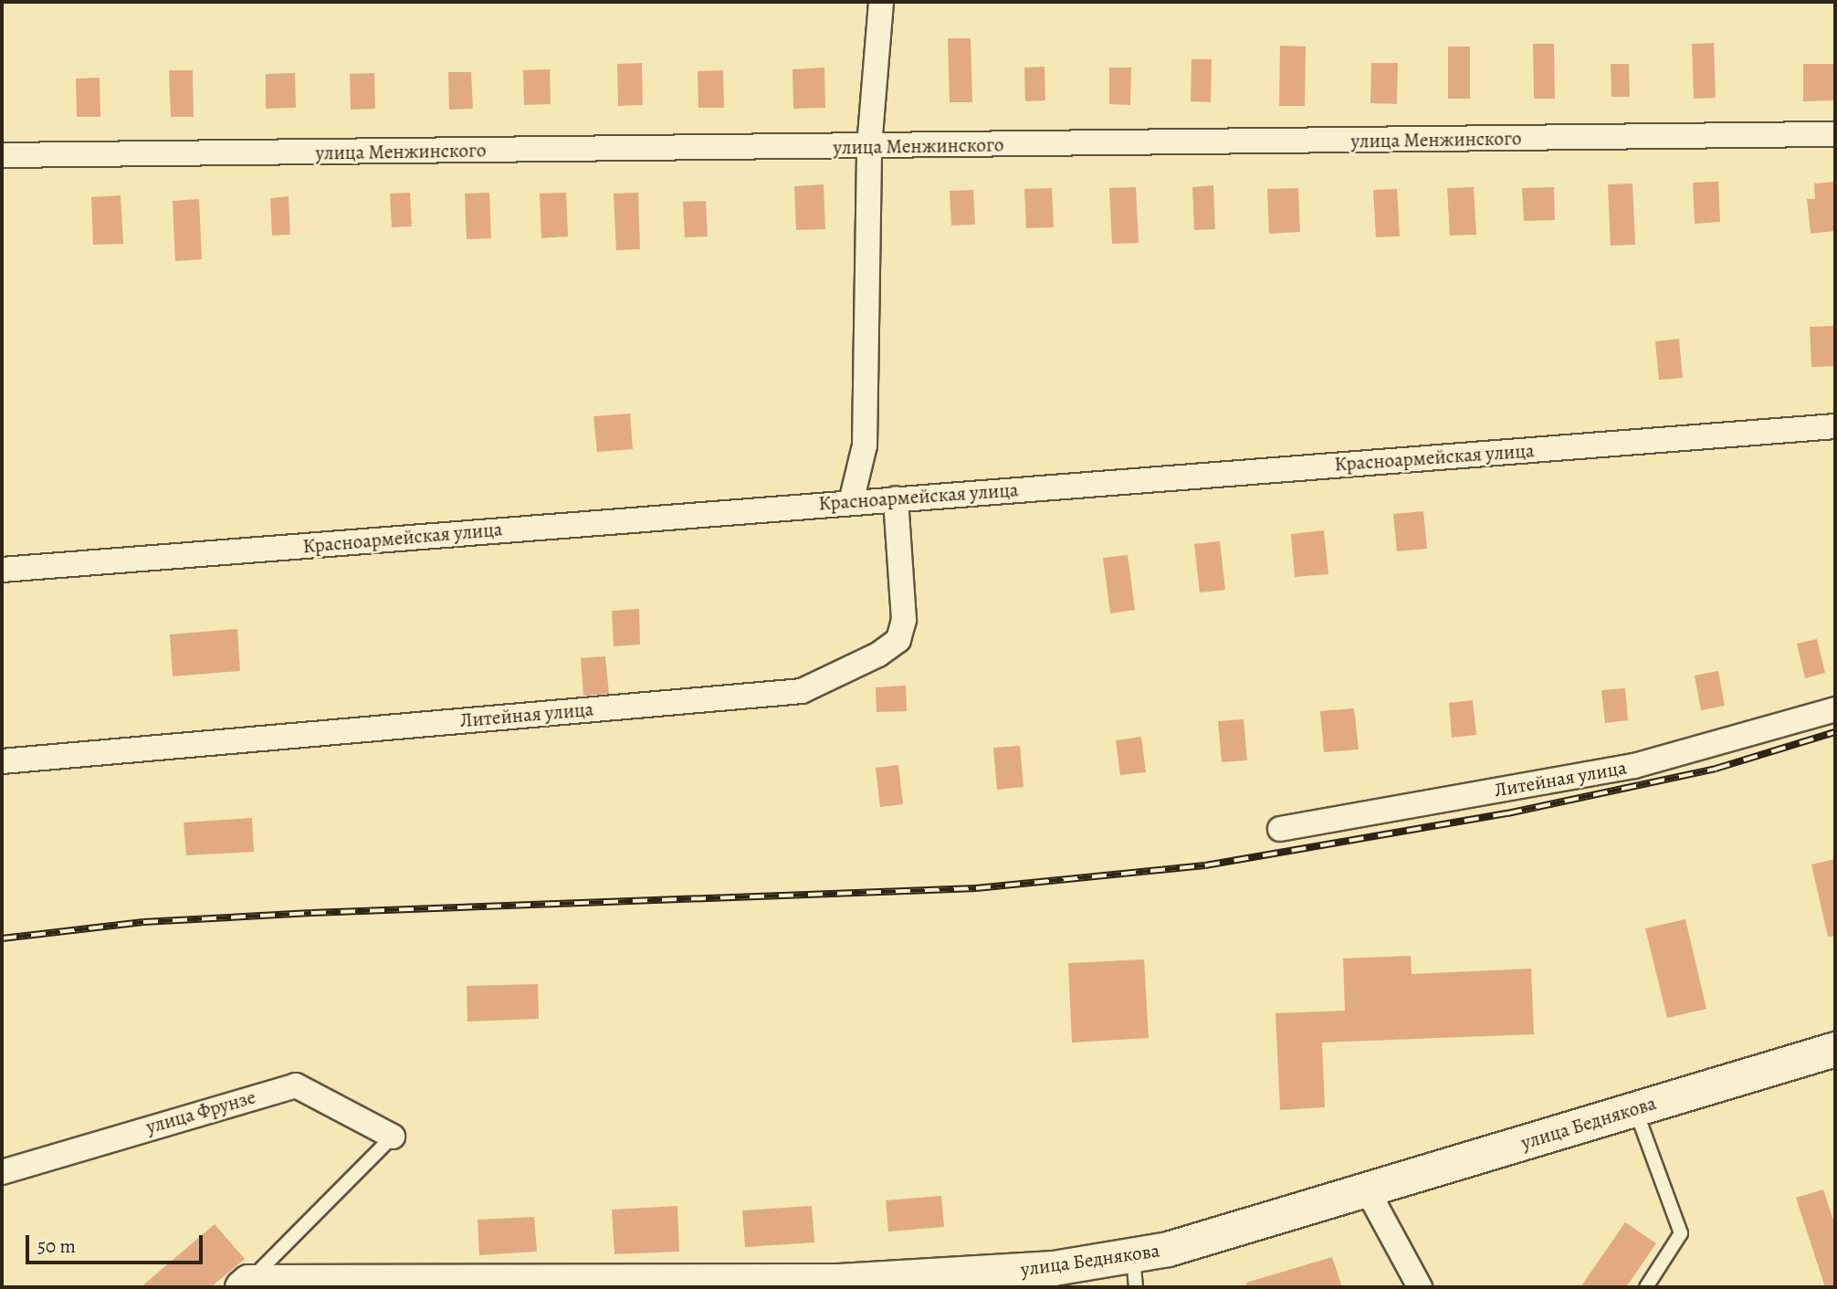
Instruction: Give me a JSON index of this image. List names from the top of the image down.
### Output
{
  "streets": {
    "street": [
      "улица Менжинского",
      "Красноармейская улица",
      "Литейная улица",
      "улица Фрунзе",
      "улица Беднякова"
    ]
  },
  "crossings": [
    ["Красноармейская улица", "Литейная улица"]
  ],
  "scale_bar": "50 m"
}
